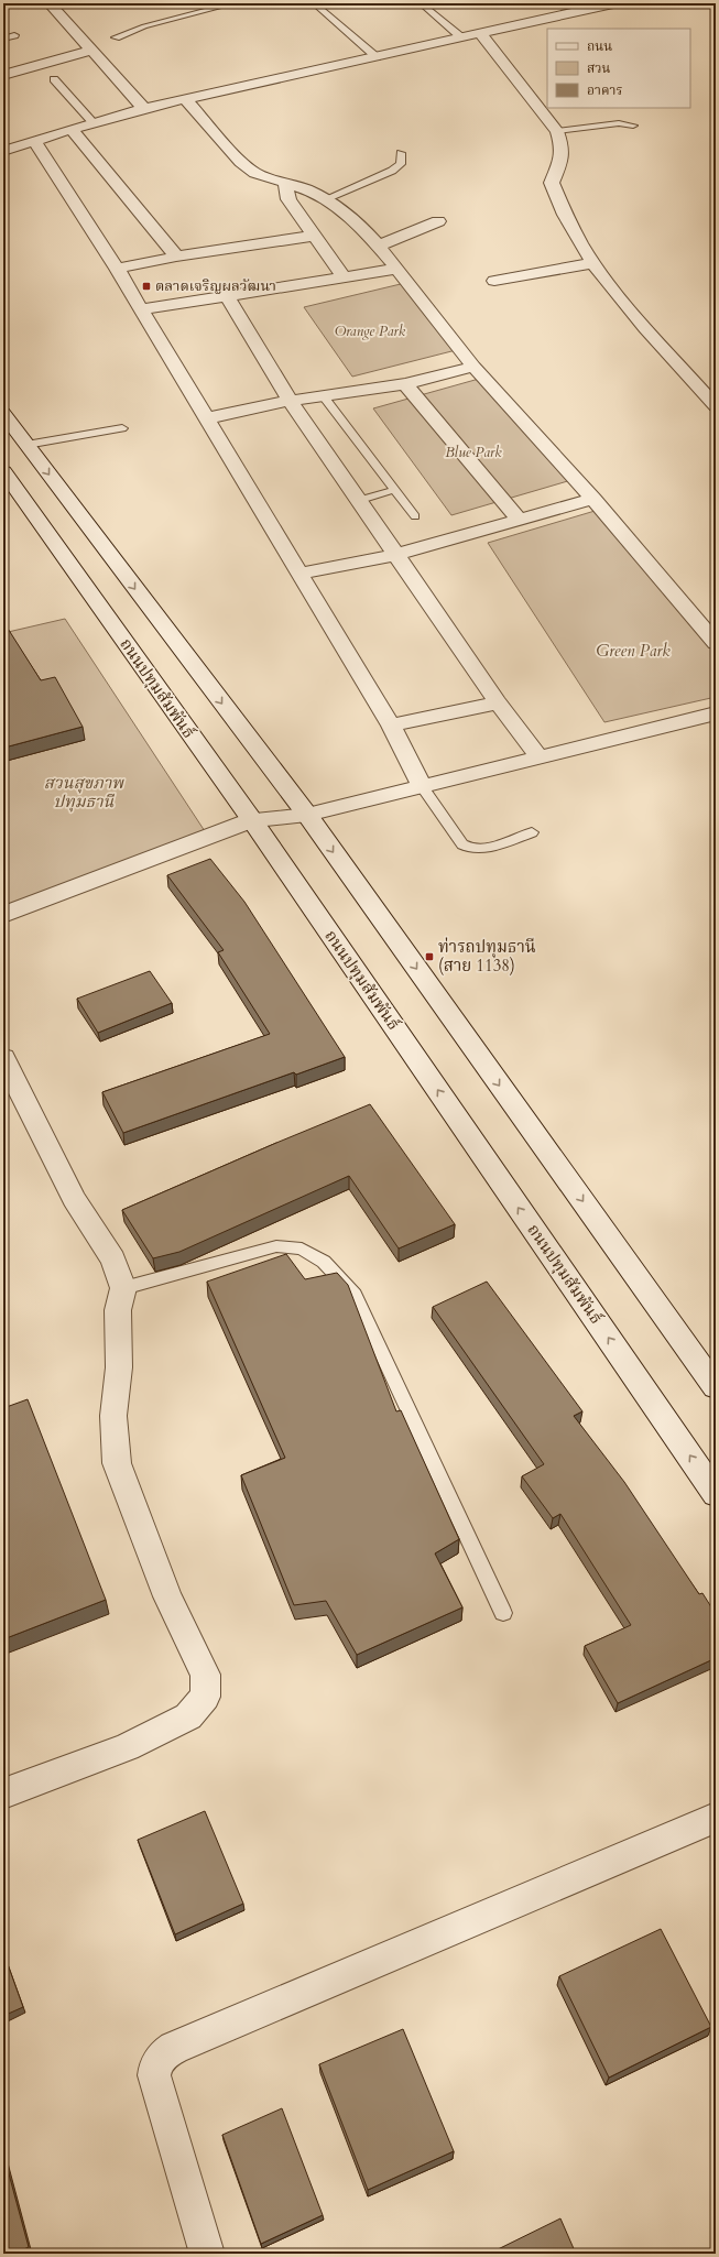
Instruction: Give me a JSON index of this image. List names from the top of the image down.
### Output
{
  "streets": {
    "street": ["ถนนปทุมสัมพันธ์"]
  },
  "parks": [
    "Orange Park",
    "Blue Park",
    "Green Park",
    "สวนสุขภาพ ปทุมธานี"
  ],
  "places": {
    "transit": ["ตลาดเจริญผลวัฒนา", "ท่ารถปทุมธานี (สาย 1138)"]
  },
  "legend": ["ถนน", "สวน", "อาคาร"]
}
